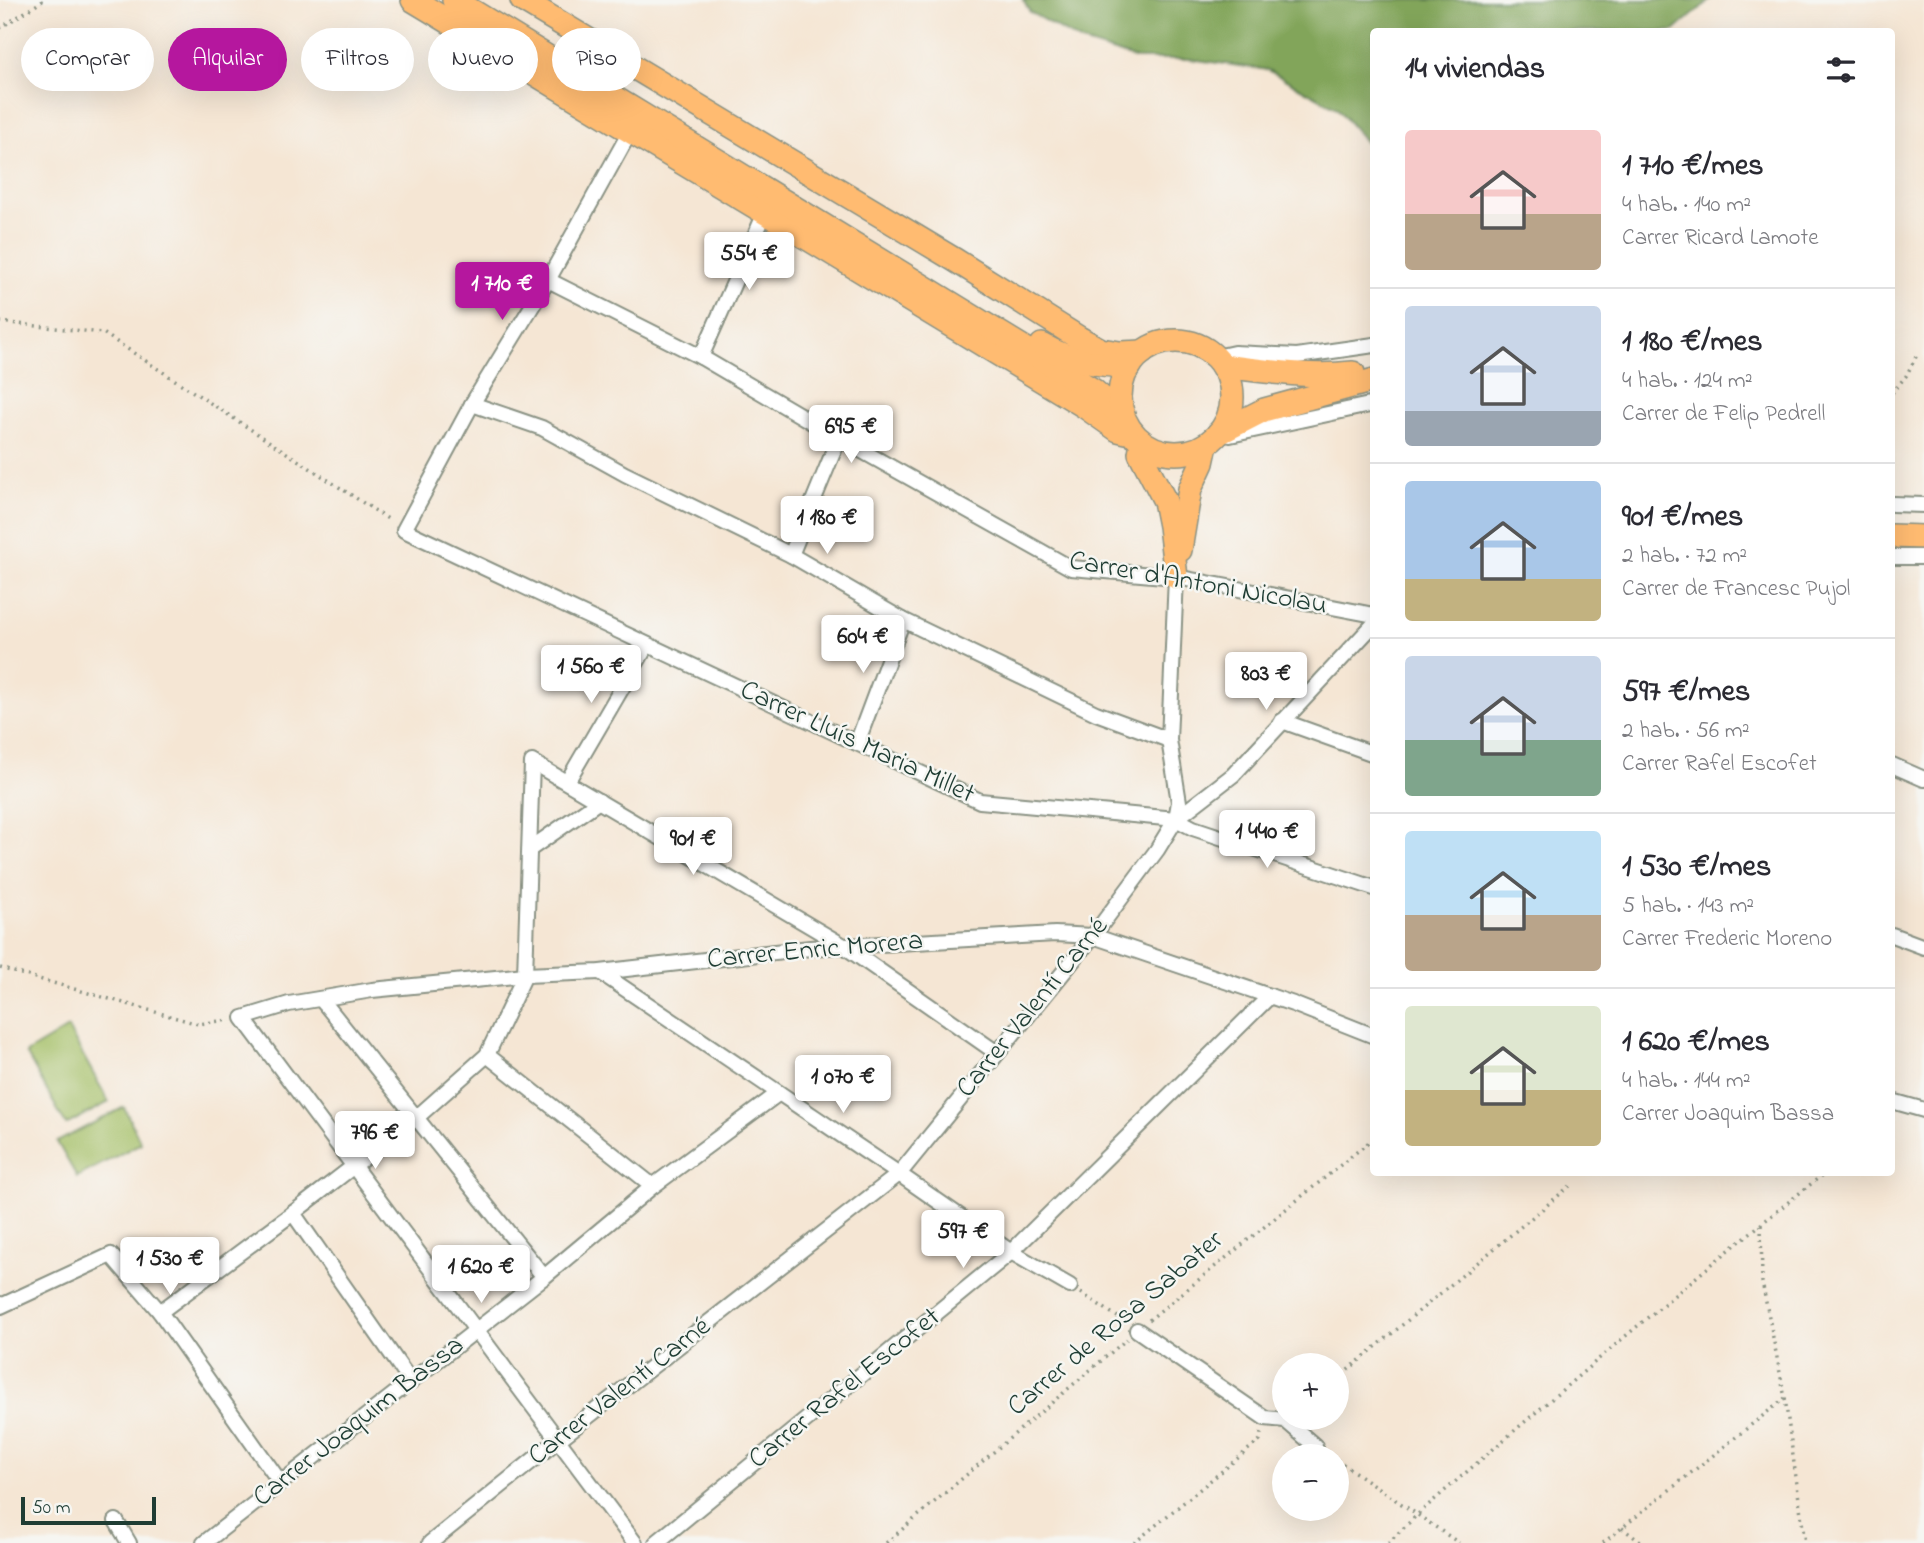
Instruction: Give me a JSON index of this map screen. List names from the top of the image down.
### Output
{
  "streets": {
    "street": [
      "Carrer d'Antoni Nicolau",
      "Carrer Lluís Maria Millet",
      "Carrer Enric Morera",
      "Carrer Valentí Carné",
      "Carrer Rafel Escofet",
      "Carrer Joaquim Bassa"
    ],
    "path": ["Carrer de Rosa Sabater"]
  },
  "crossings": [
    ["Carrer Lluís Maria Millet", "Carrer Valentí Carné"],
    ["Carrer Enric Morera", "Carrer Valentí Carné"],
    ["Carrer Enric Morera", "Carrer Rafel Escofet"]
  ],
  "scale_bar": "50 m",
  "page": {
    "chip": [
      "Comprar",
      "Alquilar",
      "Filtros",
      "Nuevo",
      "Piso"
    ],
    "heading": "14 viviendas",
    "list": [
      {
        "name": "1 710 €/mes",
        "note": "4 hab. · 140 m² · Carrer Ricard Lamote"
      },
      {
        "name": "1 180 €/mes",
        "note": "4 hab. · 124 m² · Carrer de Felip Pedrell"
      },
      {
        "name": "901 €/mes",
        "note": "2 hab. · 72 m² · Carrer de Francesc Pujol"
      },
      {
        "name": "597 €/mes",
        "note": "2 hab. · 56 m² · Carrer Rafel Escofet"
      },
      {
        "name": "1 530 €/mes",
        "note": "5 hab. · 143 m² · Carrer Frederic Moreno"
      },
      {
        "name": "1 620 €/mes",
        "note": "4 hab. · 144 m² · Carrer Joaquim Bassa"
      }
    ],
    "price": [
      "554 €",
      "1 710 €",
      "695 €",
      "1 180 €",
      "604 €",
      "1 560 €",
      "803 €",
      "1 440 €",
      "901 €",
      "1 070 €",
      "796 €",
      "597 €",
      "1 530 €",
      "1 620 €"
    ],
    "map_buttons": ["+", "−"],
    "scale": "50 m"
  }
}
